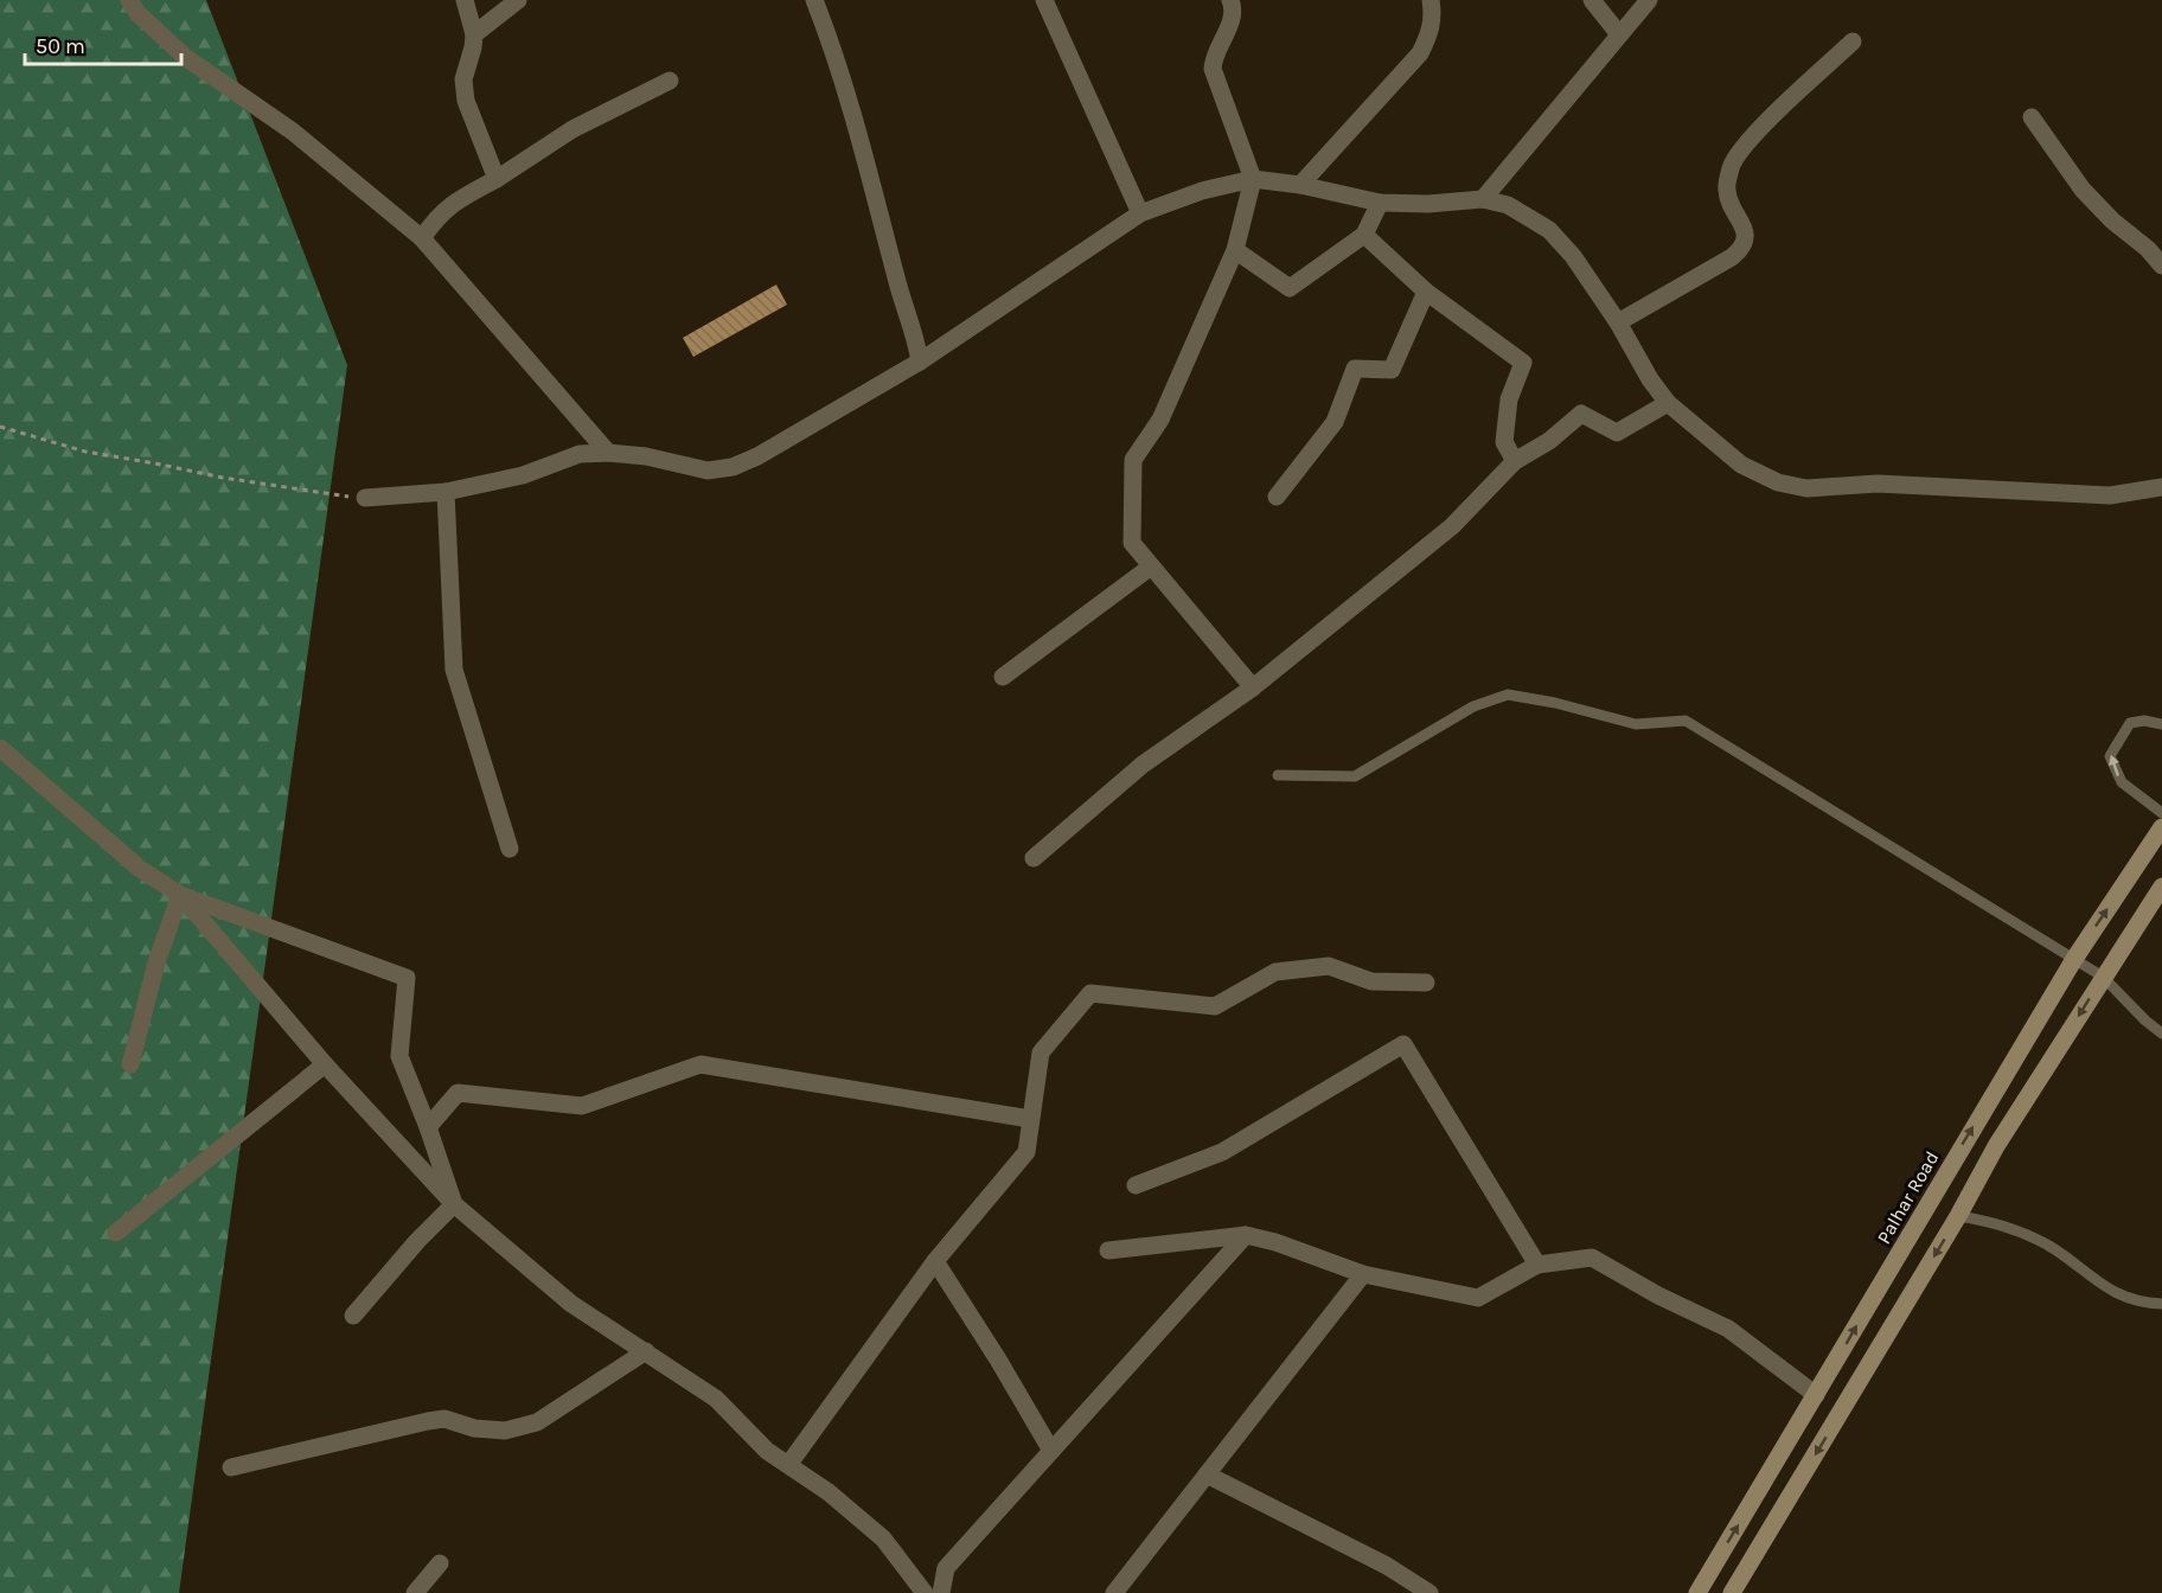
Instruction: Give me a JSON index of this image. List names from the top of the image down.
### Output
{
  "streets": {
    "main road": ["Palhar Road"]
  },
  "scale_bar": "50 m"
}
